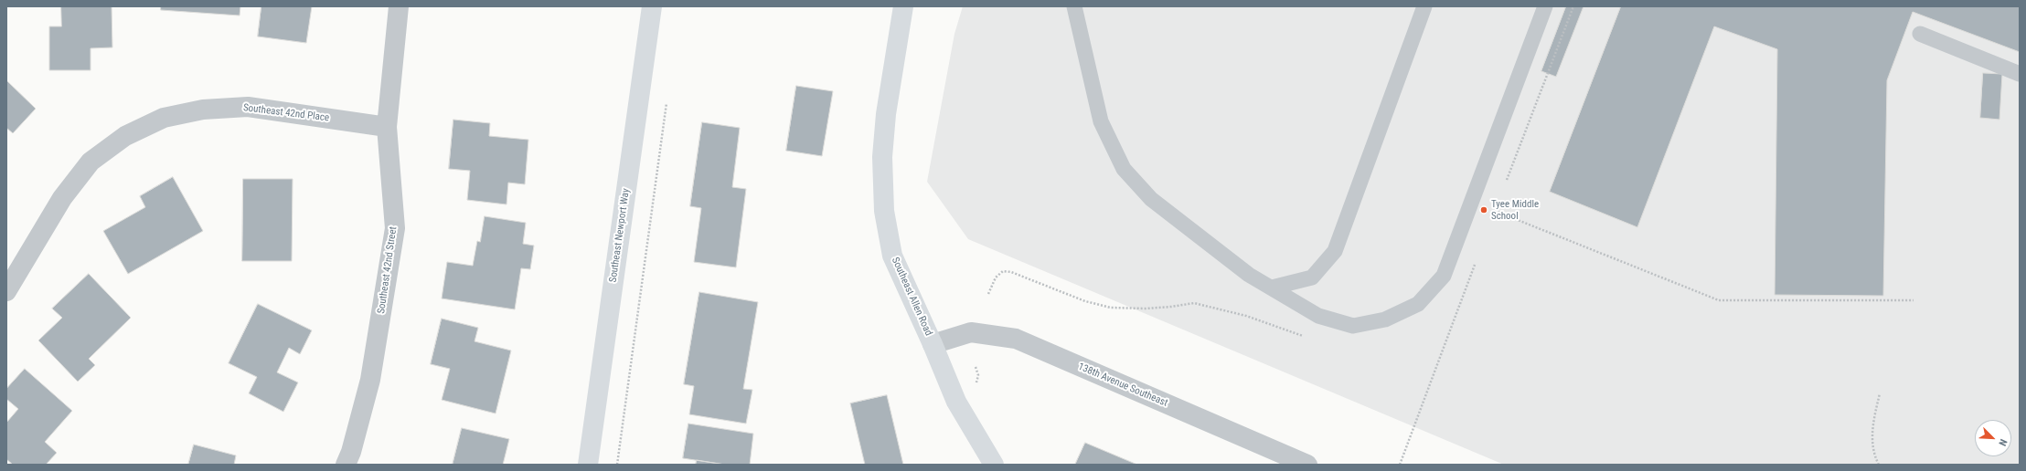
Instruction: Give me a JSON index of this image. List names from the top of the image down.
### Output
{
  "streets": {
    "street": [
      "Southeast 42nd Place",
      "Southeast Newport Way",
      "Southeast 42nd Street",
      "Southeast Allen Road",
      "138th Avenue Southeast"
    ]
  },
  "crossings": [
    ["Southeast 42nd Place", "Southeast 42nd Street"],
    ["Southeast Allen Road", "138th Avenue Southeast"]
  ],
  "places": ["Tyee Middle School"],
  "north": "bottom right"
}
